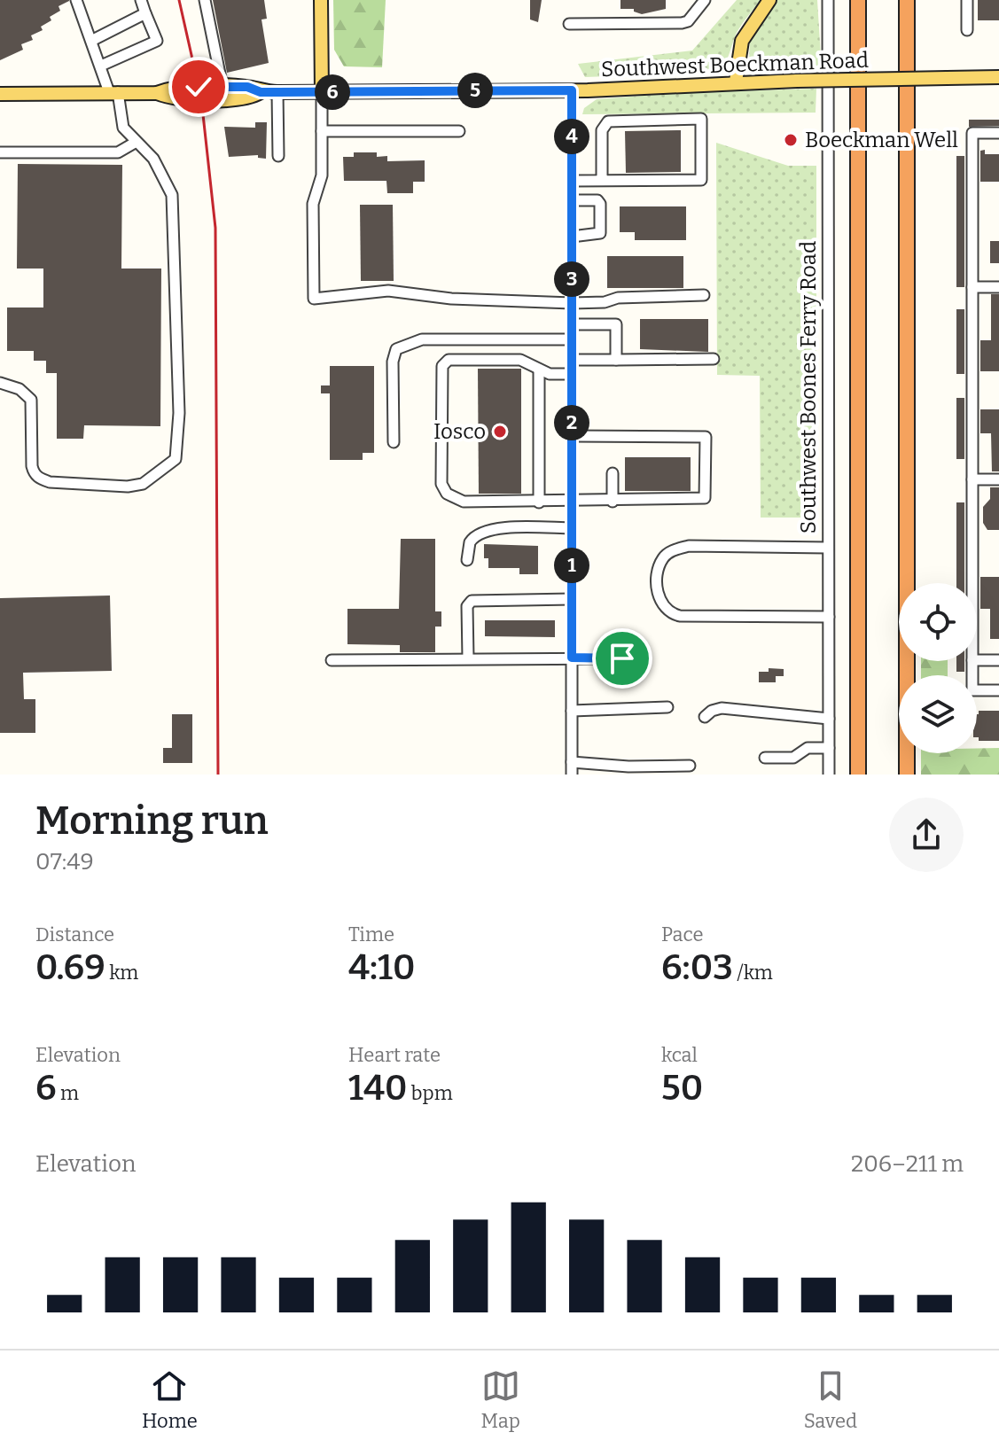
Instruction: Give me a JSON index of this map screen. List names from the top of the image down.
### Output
{
  "streets": {
    "main road": ["Southwest Boeckman Road"],
    "street": ["Southwest Boones Ferry Road"]
  },
  "places": ["Boeckman Well", "Iosco"],
  "page": {
    "pins": [
      "5",
      "6",
      "4",
      "3",
      "2",
      "1"
    ],
    "heading": ["Morning run", "07:49"],
    "stats": [
      ["Distance", "0.69 km"],
      ["Time", "4:10"],
      ["Pace", "6:03 /km"],
      ["Elevation", "6 m"],
      ["Heart rate", "140 bpm"],
      ["kcal", "50"]
    ],
    "chart": ["Elevation", "206–211 m"],
    "tabs": ["Home", "Map", "Saved"]
  }
}
